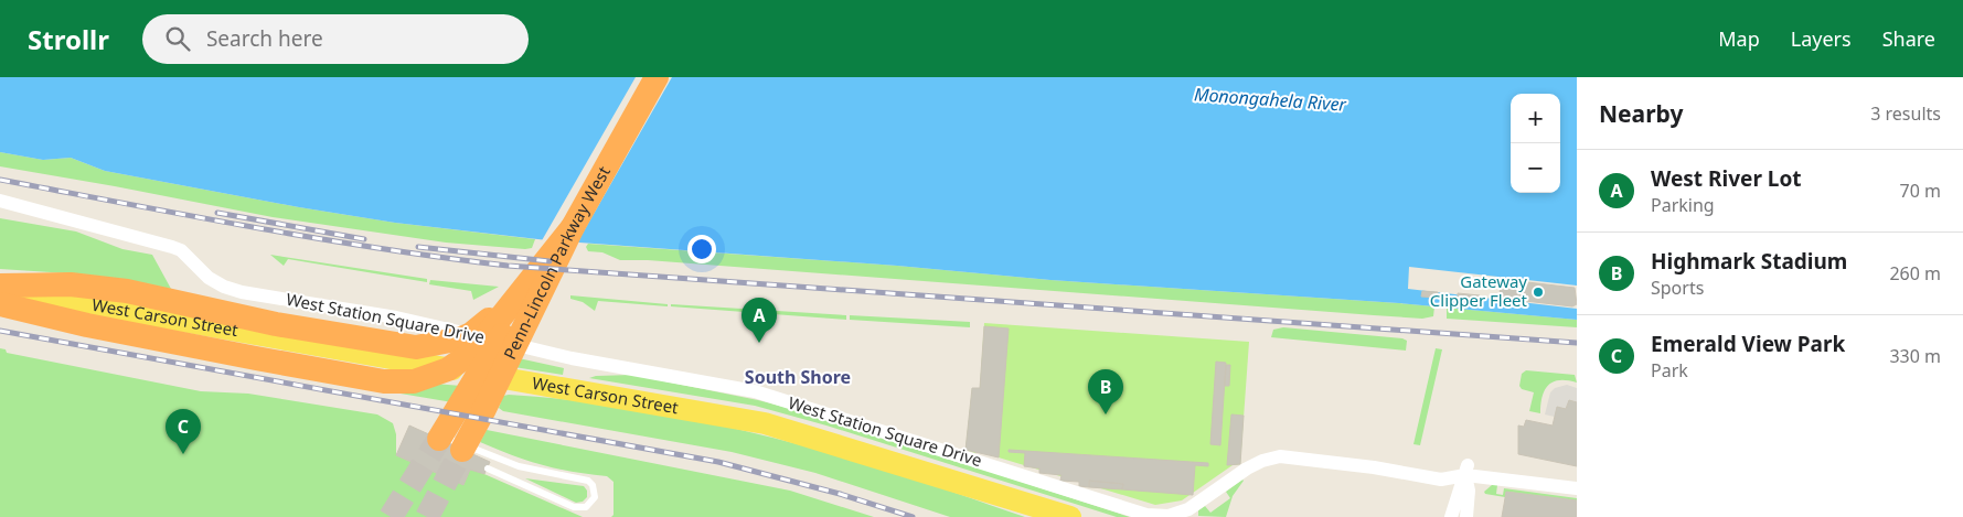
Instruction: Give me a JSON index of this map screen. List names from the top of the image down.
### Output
{
  "streets": {
    "highway": ["Penn-Lincoln Parkway West"],
    "main road": ["West Carson Street"],
    "street": ["West Station Square Drive"]
  },
  "districts": ["South Shore"],
  "water": ["Monongahela River"],
  "places": ["Gateway Clipper Fleet"],
  "page": {
    "header": "Strollr",
    "search": "Search here",
    "nav": ["Map", "Layers", "Share"],
    "heading": ["Nearby", "3 results"],
    "map_buttons": ["+", "−"],
    "list": [
      {
        "mark": "A",
        "name": "West River Lot",
        "note": "Parking",
        "value": "70 m"
      },
      {
        "mark": "B",
        "name": "Highmark Stadium",
        "note": "Sports",
        "value": "260 m"
      },
      {
        "mark": "C",
        "name": "Emerald View Park",
        "note": "Park",
        "value": "330 m"
      }
    ],
    "pins": ["A", "B", "C"]
  }
}
